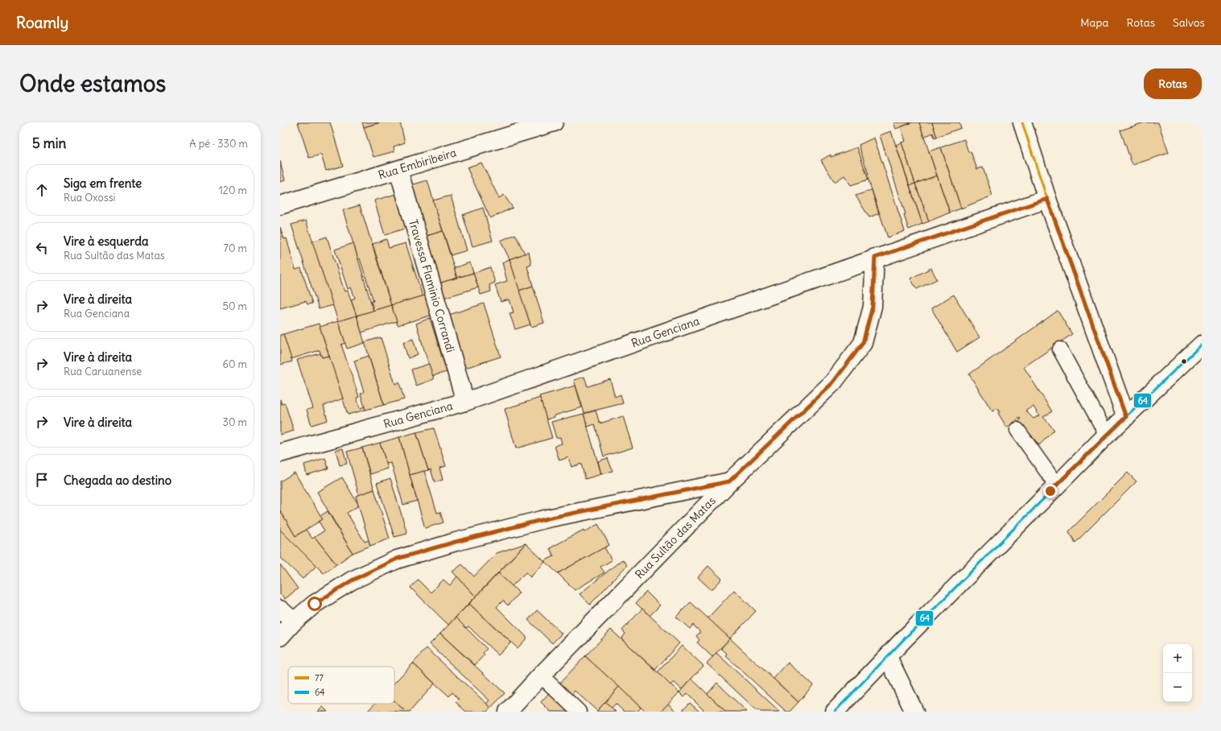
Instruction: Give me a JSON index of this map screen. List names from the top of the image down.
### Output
{
  "streets": {
    "street": [
      "Rua Embiribeira",
      "Travessa Flaminio Corrandi",
      "Rua Genciana",
      "Rua Sultão das Matas"
    ]
  },
  "crossings": [
    ["Rua Embiribeira", "Travessa Flaminio Corrandi"],
    ["Travessa Flaminio Corrandi", "Rua Genciana"],
    ["Rua Genciana", "Rua Sultão das Matas"]
  ],
  "lines": ["transit line 77", "transit line 64"],
  "legend": ["77", "64"],
  "page": {
    "header": "Roamly",
    "nav": ["Mapa", "Rotas", "Salvos"],
    "buttons": "Rotas",
    "title": "Onde estamos",
    "heading": ["5 min", "A pé · 330 m"],
    "list": [
      ["Siga em frente", "Rua Oxossi", "120 m"],
      ["Vire à esquerda", "Rua Sultão das Matas", "70 m"],
      ["Vire à direita", "Rua Genciana", "50 m"],
      ["Vire à direita", "Rua Caruanense", "60 m"],
      ["Vire à direita", "30 m"],
      "Chegada ao destino"
    ],
    "map_buttons": ["+", "−"]
  }
}
